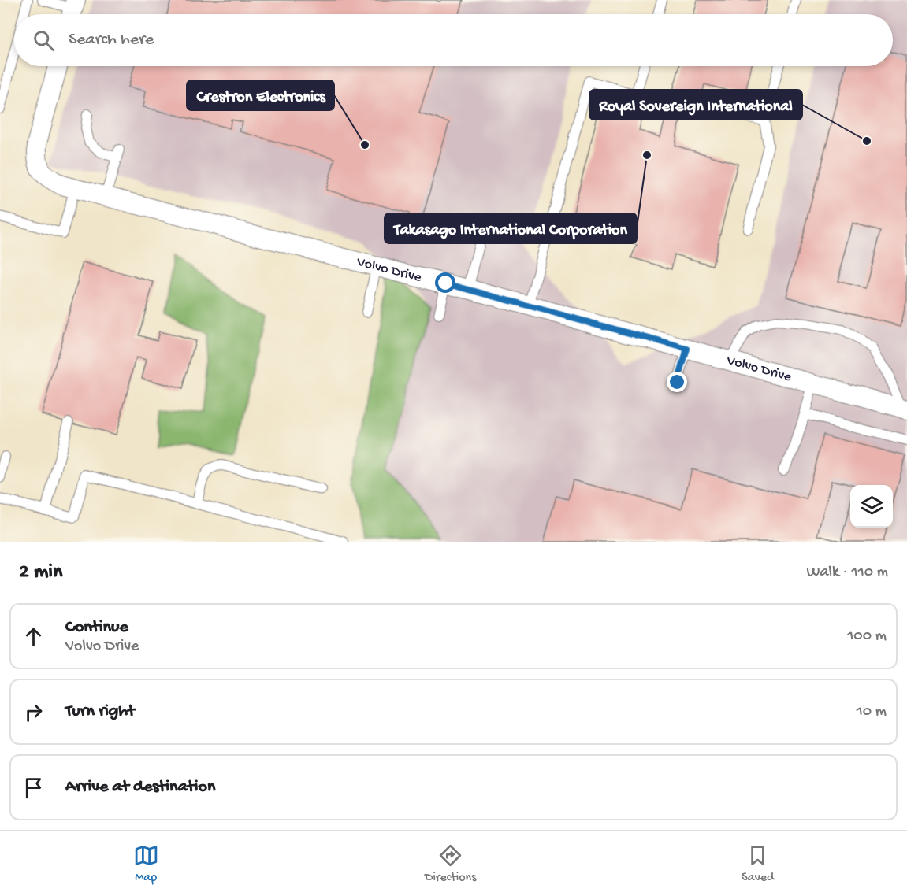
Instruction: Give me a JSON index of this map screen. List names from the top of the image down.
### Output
{
  "streets": {
    "street": ["Volvo Drive"]
  },
  "places": ["Royal Sovereign International", "Crestron Electronics", "Takasago International Corporation"],
  "page": {
    "search": "Search here",
    "heading": ["2 min", "Walk · 110 m"],
    "list": [
      ["Continue", "Volvo Drive", "100 m"],
      ["Turn right", "10 m"],
      "Arrive at destination"
    ],
    "nav": ["Map", "Directions", "Saved"]
  }
}
